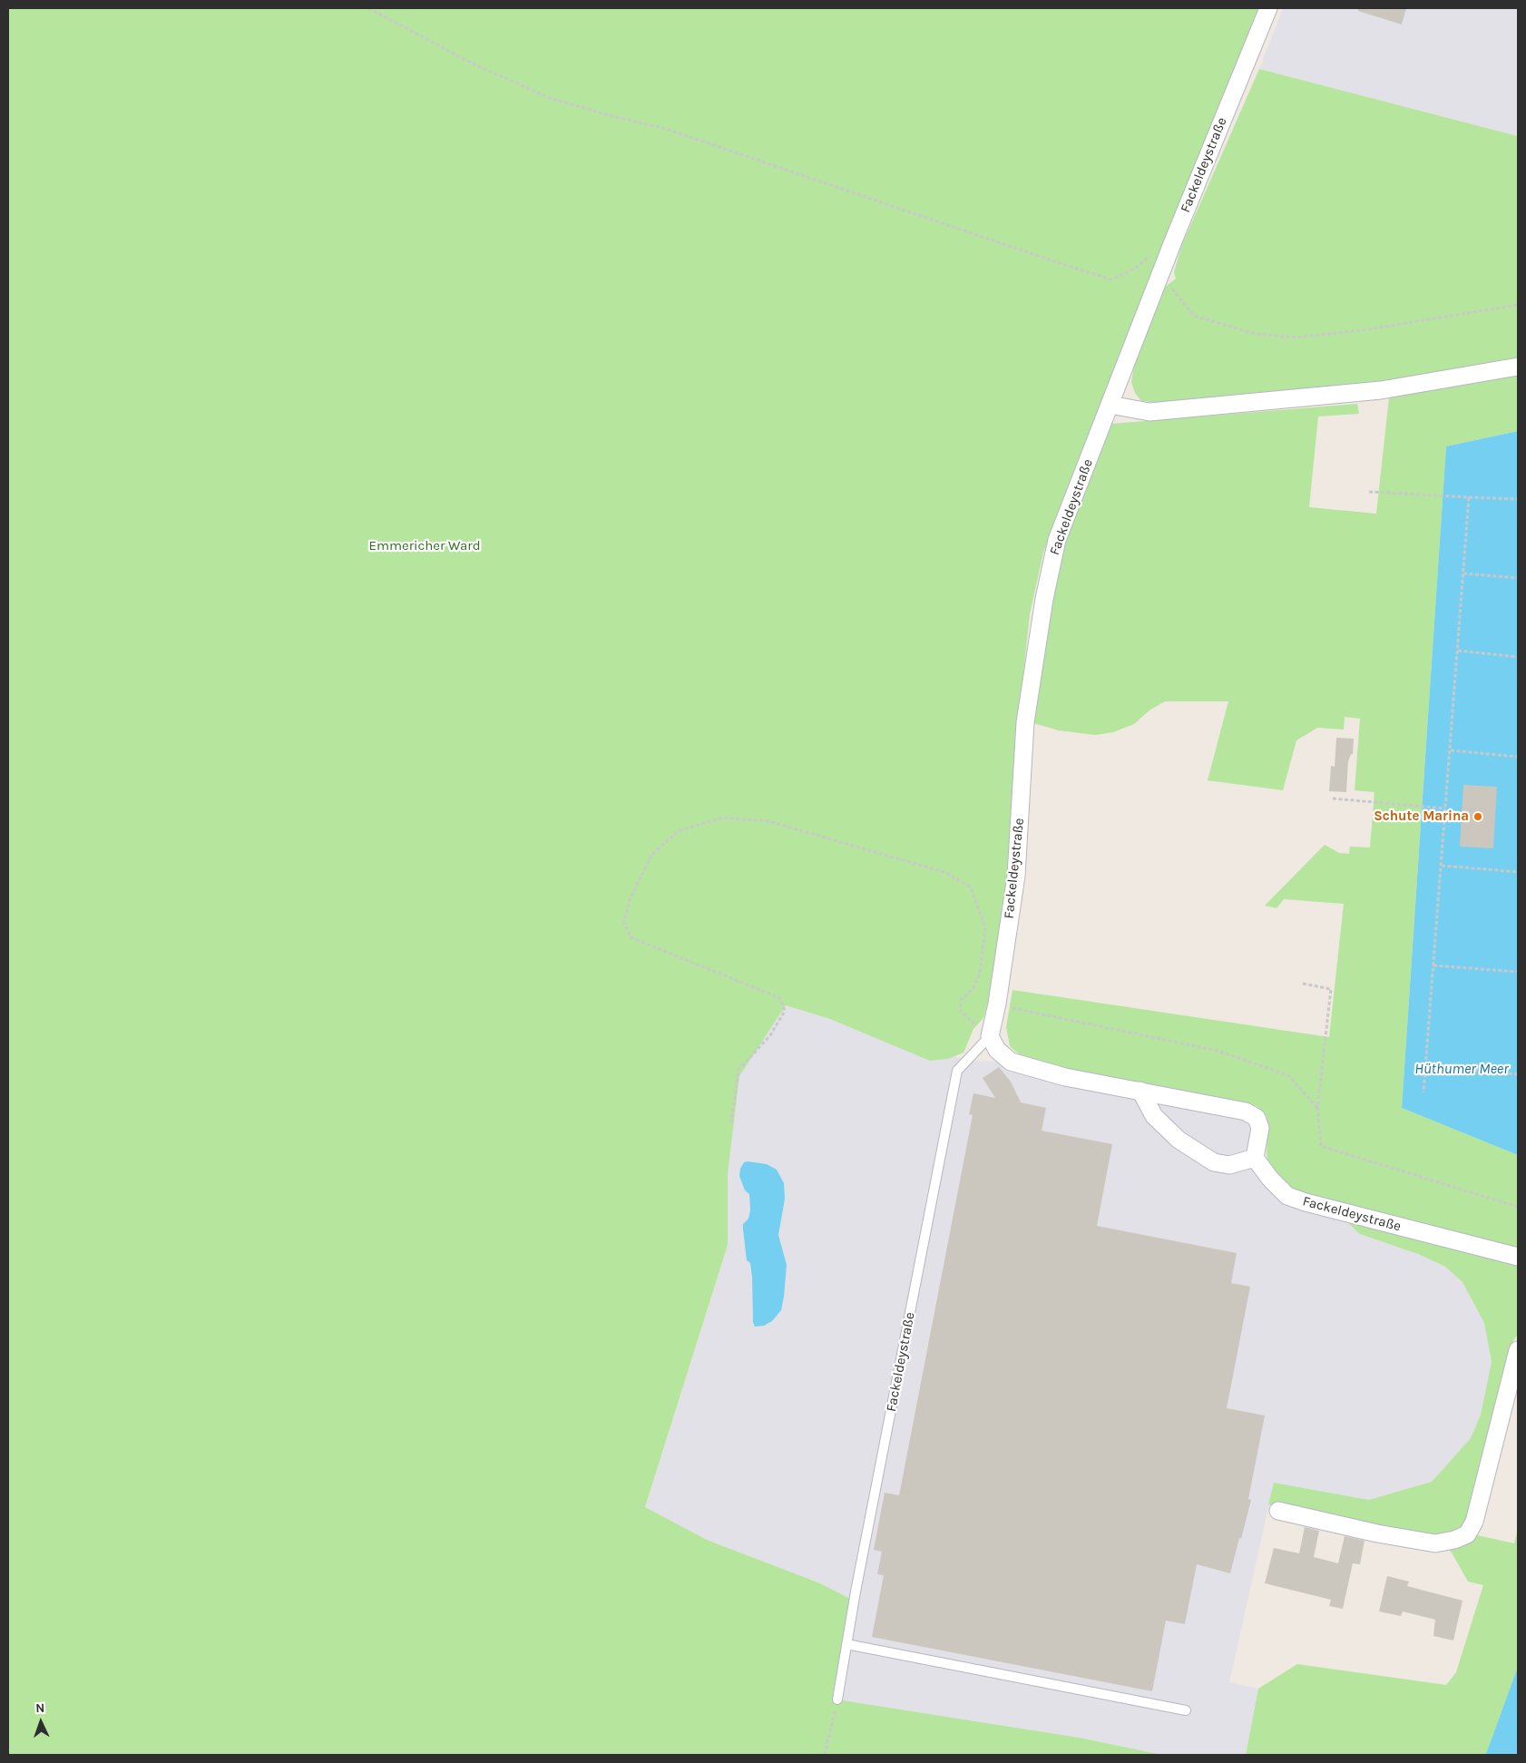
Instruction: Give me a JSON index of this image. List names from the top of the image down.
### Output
{
  "streets": {
    "street": ["Fackeldeystraße"]
  },
  "water": ["Hüthumer Meer"],
  "parks": ["Emmericher Ward"],
  "places": ["Schute Marina"],
  "north": "top"
}
